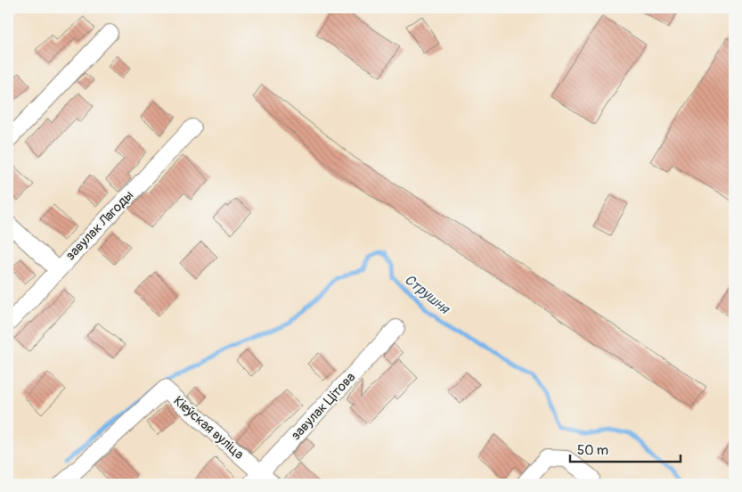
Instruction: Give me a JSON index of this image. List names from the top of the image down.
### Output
{
  "streets": {
    "street": ["завулак Лагоды", "завулак Цітова", "Кіеўская вуліца"]
  },
  "crossings": [
    ["завулак Цітова", "Кіеўская вуліца"]
  ],
  "water": ["Струшня"],
  "scale_bar": "50 m"
}
